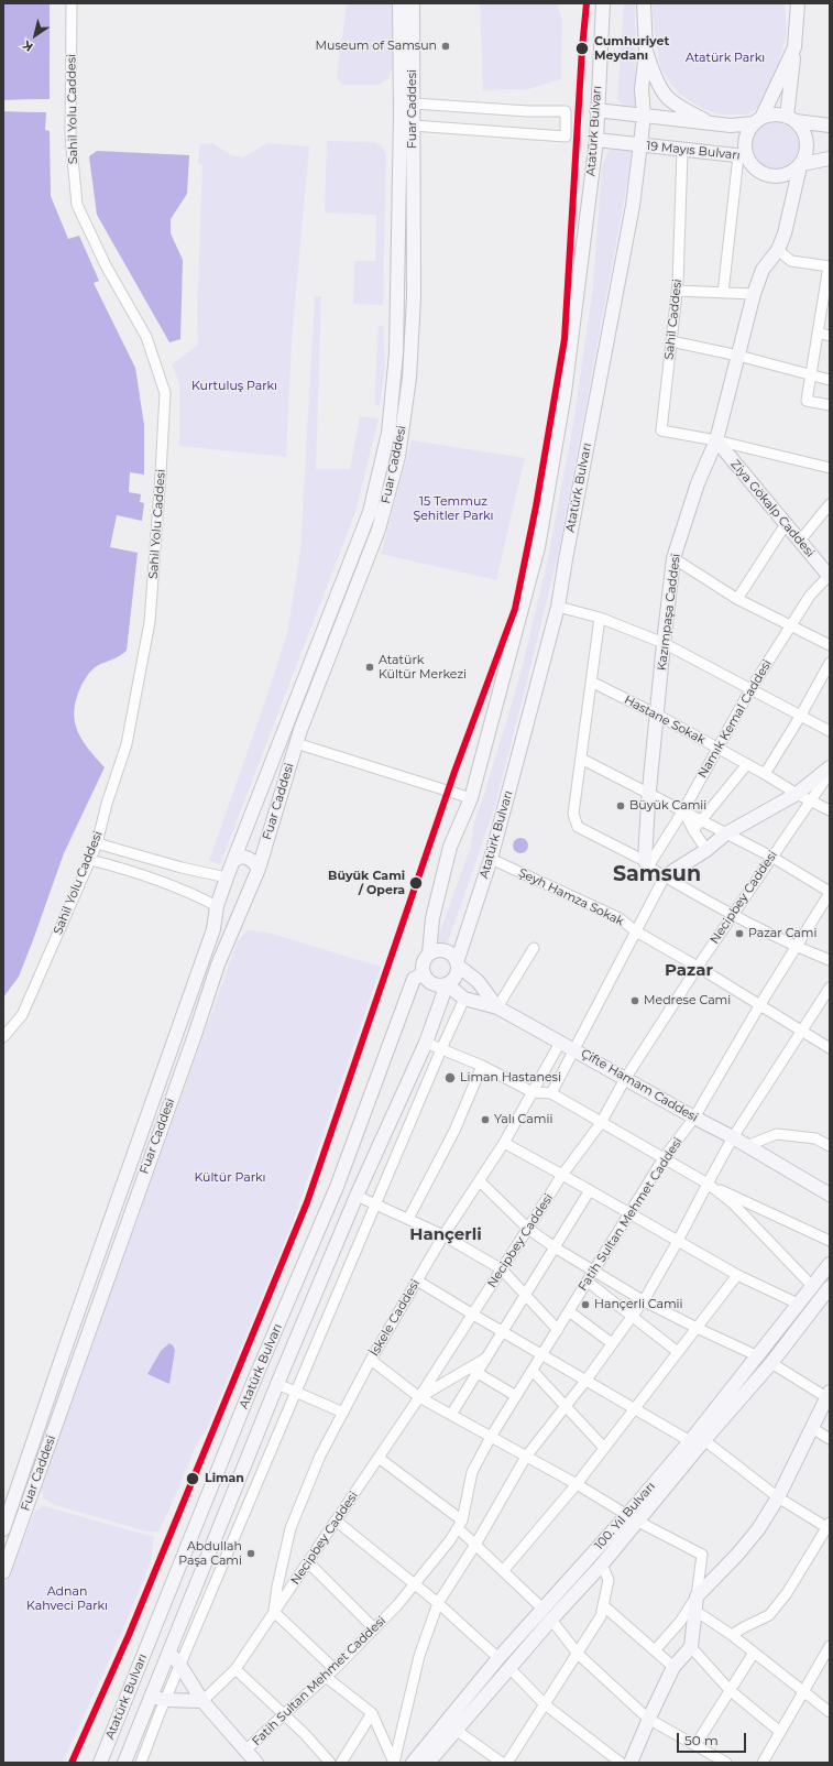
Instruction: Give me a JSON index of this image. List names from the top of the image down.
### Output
{
  "streets": {
    "main road": [
      "Fuar Caddesi",
      "Atatürk Bulvarı",
      "19 Mayıs Bulvarı",
      "Ziya Gökalp Caddesi",
      "Kazımpaşa Caddesi",
      "Çifte Hamam Caddesi",
      "100. Yıl Bulvarı"
    ],
    "street": [
      "Sahil Yolu Caddesi",
      "Sahil Caddesi",
      "Namık Kemal Caddesi",
      "Hastane Sokak",
      "Şeyh Hamza Sokak",
      "Necipbey Caddesi",
      "Fatih Sultan Mehmet Caddesi",
      "İskele Caddesi"
    ]
  },
  "crossings": [
    ["Atatürk Bulvarı", "19 Mayıs Bulvarı"],
    ["Atatürk Bulvarı", "Şeyh Hamza Sokak"],
    ["Atatürk Bulvarı", "Çifte Hamam Caddesi"],
    ["19 Mayıs Bulvarı", "Sahil Caddesi"],
    ["19 Mayıs Bulvarı", "Kazımpaşa Caddesi"],
    ["Sahil Caddesi", "Ziya Gökalp Caddesi"],
    ["Sahil Caddesi", "Kazımpaşa Caddesi"],
    ["Ziya Gökalp Caddesi", "Kazımpaşa Caddesi"],
    ["Ziya Gökalp Caddesi", "Namık Kemal Caddesi"],
    ["Kazımpaşa Caddesi", "Namık Kemal Caddesi"],
    ["Kazımpaşa Caddesi", "Hastane Sokak"],
    ["Namık Kemal Caddesi", "Hastane Sokak"],
    ["Hastane Sokak", "Necipbey Caddesi"],
    ["Şeyh Hamza Sokak", "Necipbey Caddesi"],
    ["Şeyh Hamza Sokak", "Fatih Sultan Mehmet Caddesi"],
    ["Necipbey Caddesi", "Çifte Hamam Caddesi"],
    ["Necipbey Caddesi", "İskele Caddesi"],
    ["Çifte Hamam Caddesi", "Fatih Sultan Mehmet Caddesi"],
    ["Çifte Hamam Caddesi", "İskele Caddesi"]
  ],
  "districts": ["Samsun", "Pazar", "Hançerli"],
  "parks": [
    "Atatürk Parkı",
    "Kurtuluş Parkı",
    "15 Temmuz Şehitler Parkı",
    "Kültür Parkı",
    "Adnan Kahveci Parkı"
  ],
  "places": [
    "Museum of Samsun",
    "Cumhuriyet Meydanı",
    "Atatürk Kültür Merkezi",
    "Büyük Camii",
    "Büyük Cami / Opera",
    "Pazar Cami",
    "Medrese Cami",
    "Liman Hastanesi",
    "Yalı Camii",
    "Hançerli Camii",
    "Liman",
    "Abdullah Paşa Cami"
  ],
  "scale_bar": "50 m",
  "north": "bottom left"
}
